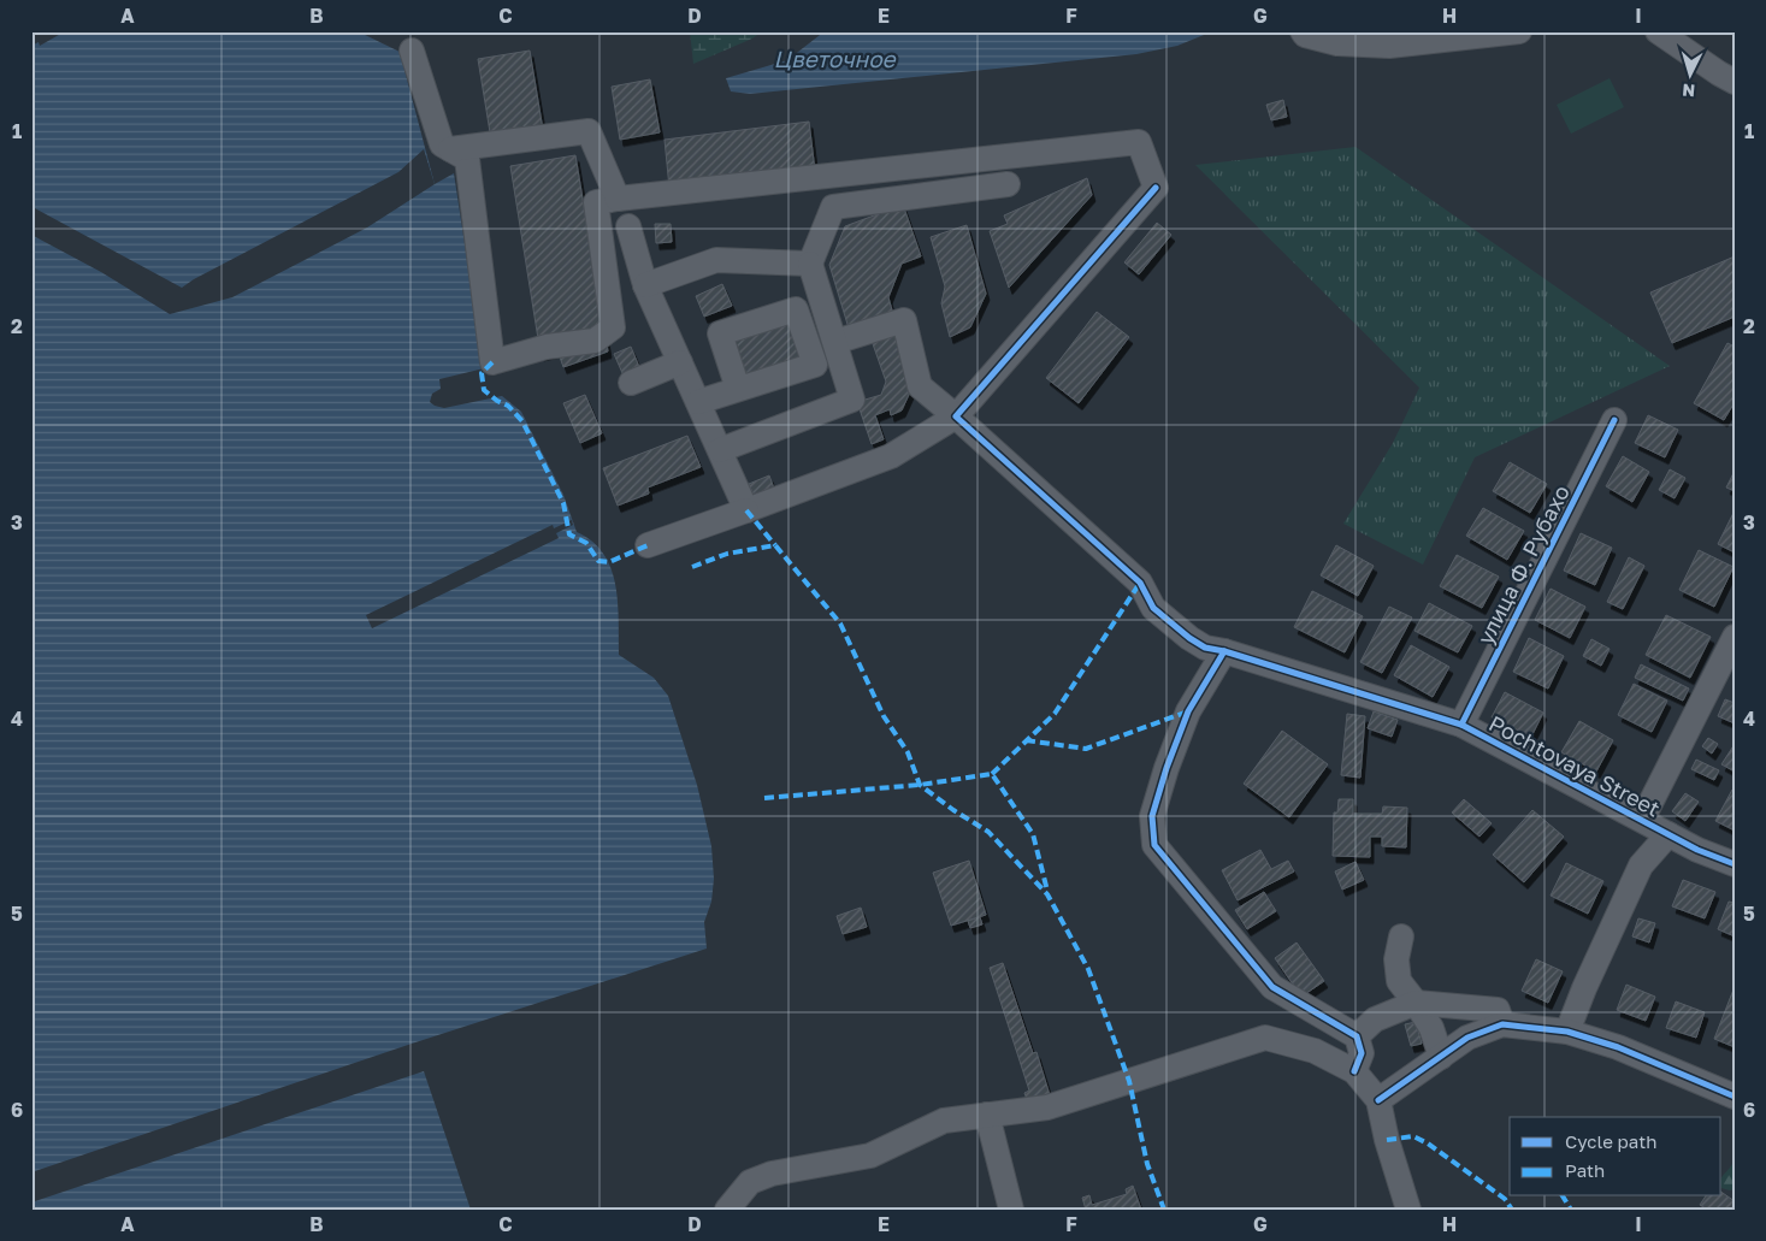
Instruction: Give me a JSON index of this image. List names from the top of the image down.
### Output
{
  "streets": {
    "street": ["улица Ф. Рубахо", "Pochtovaya Street"]
  },
  "crossings": [
    ["улица Ф. Рубахо", "Pochtovaya Street"]
  ],
  "water": ["Цветочное"],
  "legend": ["Cycle path", "Path"],
  "north": "bottom",
  "grid": {
    "columns": [
      "A",
      "B",
      "C",
      "D",
      "E",
      "F",
      "G",
      "H",
      "I"
    ],
    "rows": [
      "1",
      "2",
      "3",
      "4",
      "5",
      "6"
    ]
  }
}
